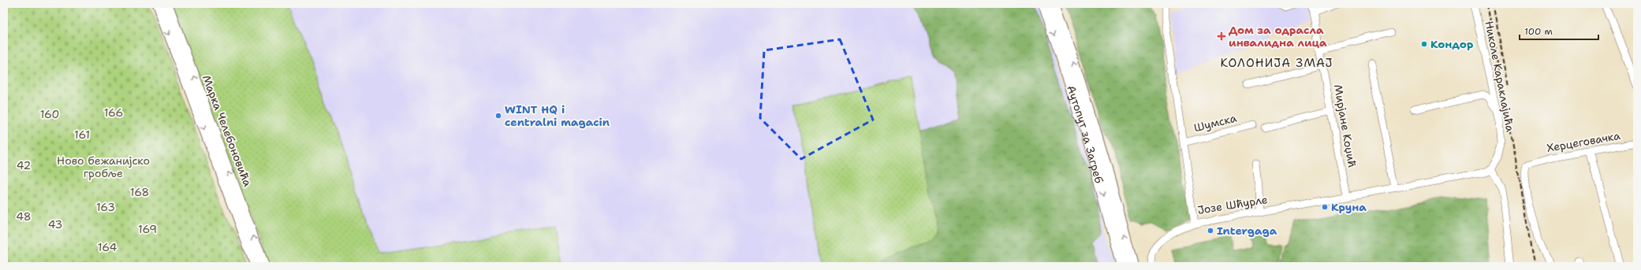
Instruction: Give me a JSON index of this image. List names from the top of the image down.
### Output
{
  "streets": {
    "highway": ["Аутопут за Загреб"],
    "main road": ["Марка Челебоновића"],
    "street": [
      "Николе Караклајића",
      "Шумска",
      "Мирјане Коџић",
      "Херцеговачка",
      "Јозе Шћурле"
    ]
  },
  "crossings": [
    ["Николе Караклајића", "Јозе Шћурле"],
    ["Шумска", "Јозе Шћурле"],
    ["Мирјане Коџић", "Јозе Шћурле"]
  ],
  "districts": ["КОЛОНИЈА ЗМАЈ"],
  "parks": [
    "166",
    "160",
    "161",
    "Ново бежанијско гробље",
    "42",
    "168",
    "163",
    "48",
    "43",
    "169",
    "164"
  ],
  "places": {
    "health": ["Дом за одрасла инвалидна лица"],
    "other": [
      "Кондор",
      "WINT HQ i centralni magacin",
      "Круна",
      "Intergaga"
    ]
  },
  "scale_bar": "100 m"
}
